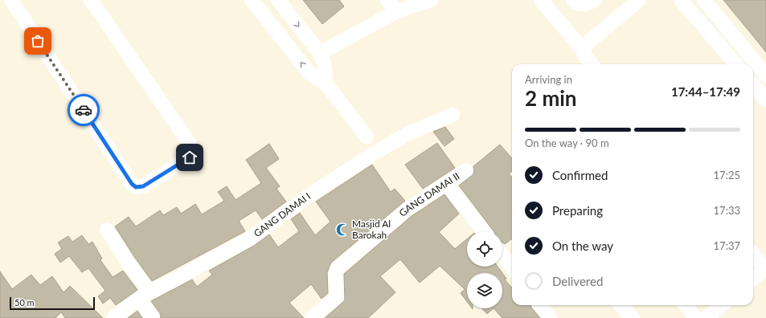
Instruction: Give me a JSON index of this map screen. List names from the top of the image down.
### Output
{
  "streets": {
    "street": ["GANG DAMAI II", "GANG DAMAI I"]
  },
  "places": {
    "mosque": ["Masjid Al Barokah"]
  },
  "scale_bar": "50 m",
  "page": {
    "heading": ["2 min", "Arriving in", "17:44–17:49"],
    "bar": "On the way · 90 m",
    "list": [
      ["Confirmed", "17:25"],
      ["Preparing", "17:33"],
      ["On the way", "17:37"],
      "Delivered"
    ],
    "scale": "50 m"
  }
}
